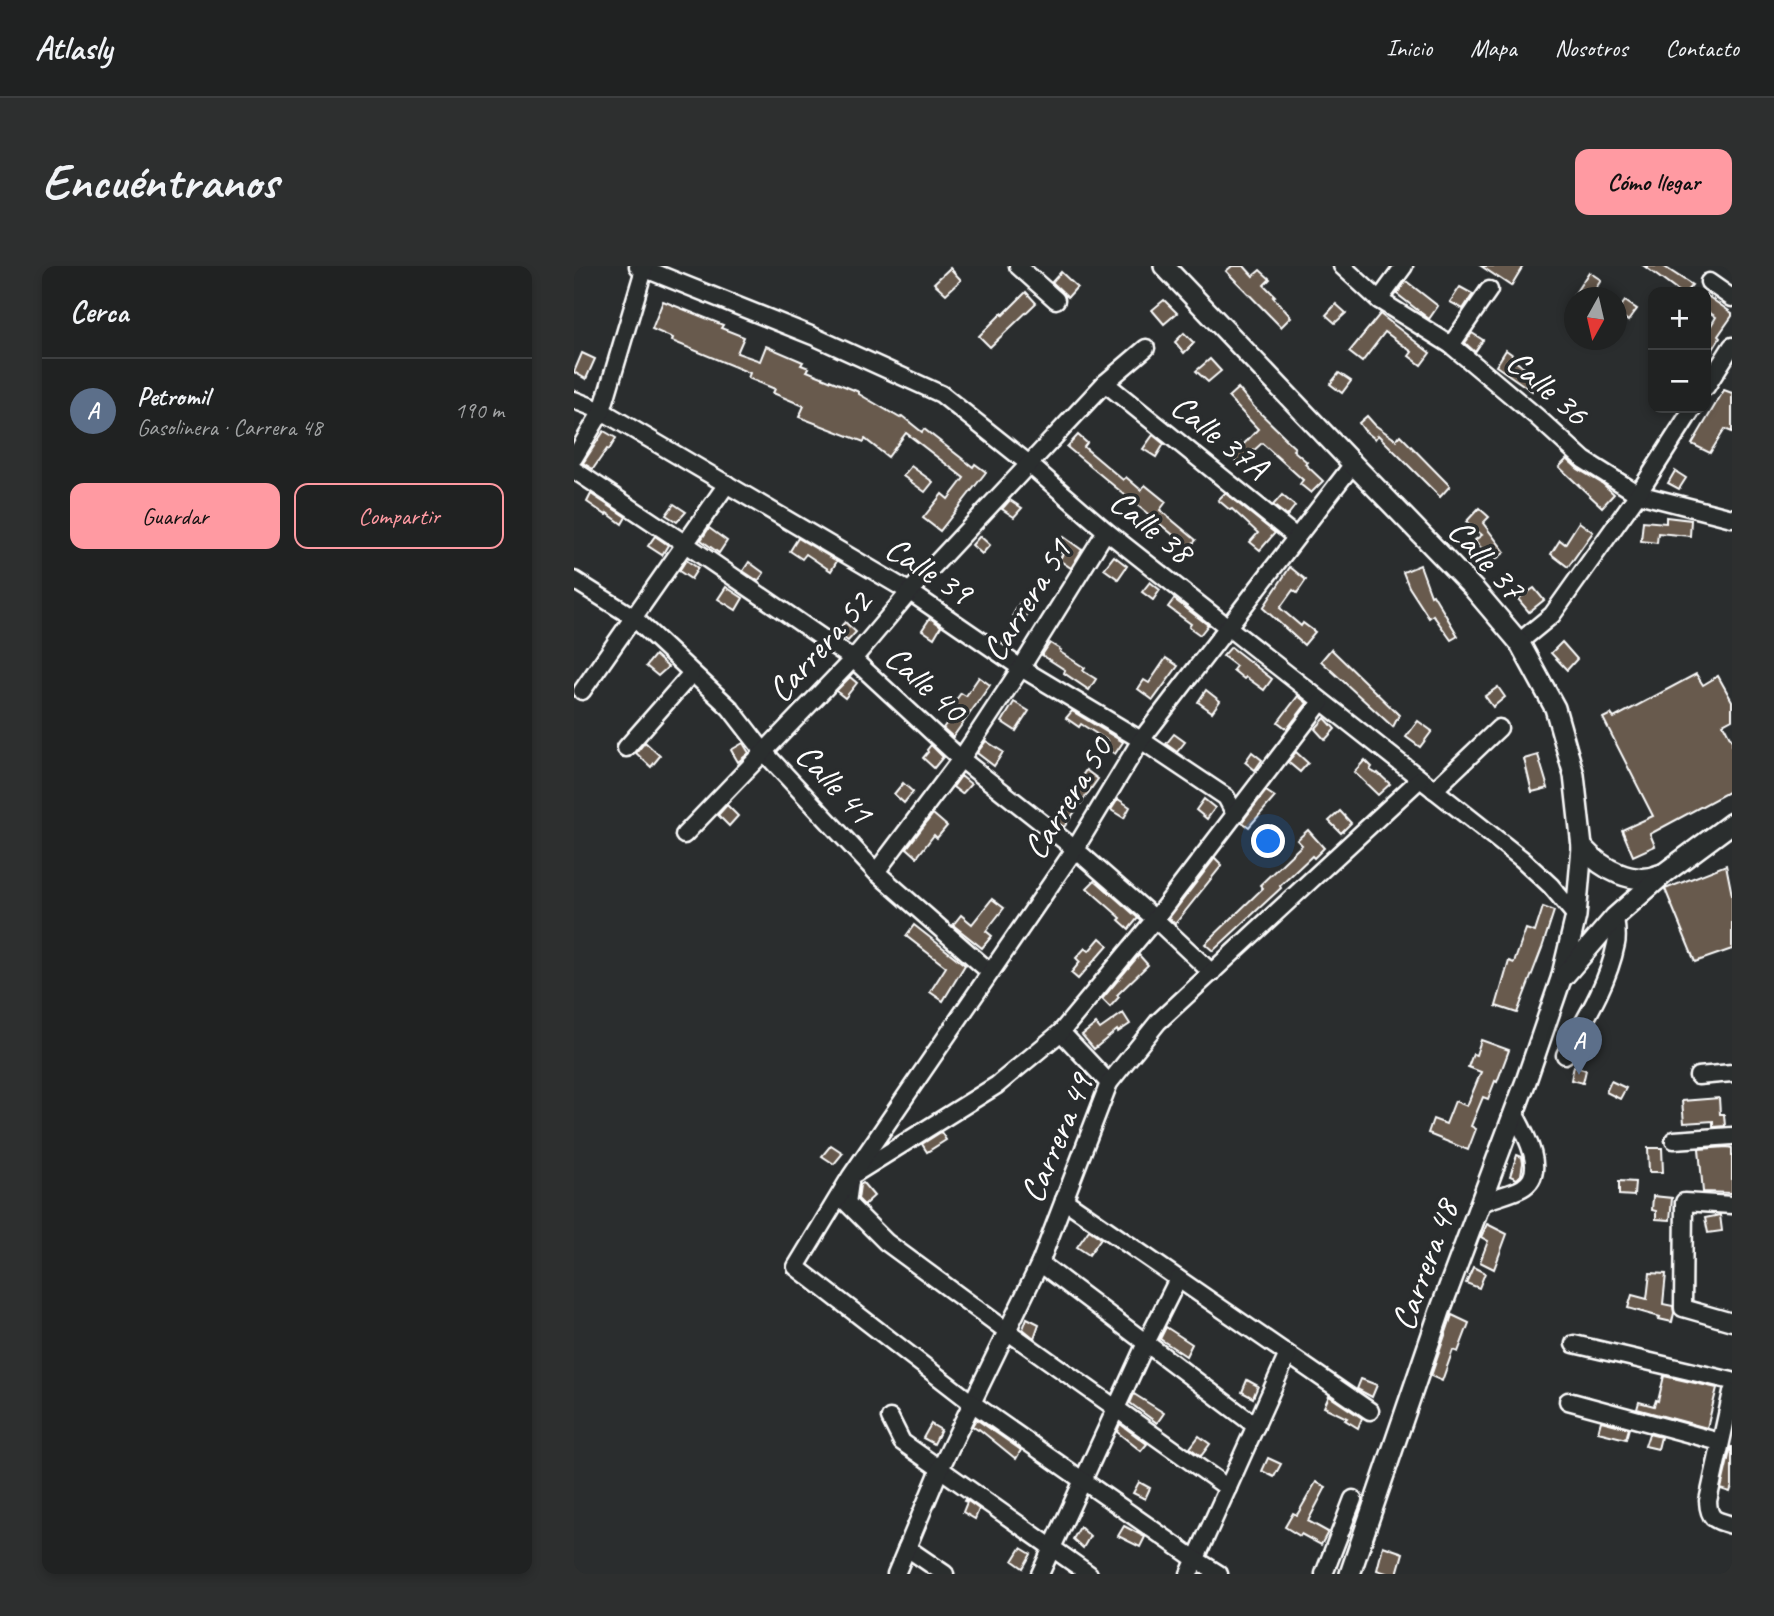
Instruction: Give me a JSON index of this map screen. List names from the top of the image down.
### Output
{
  "streets": {
    "main road": ["Calle 37", "Carrera 48"],
    "street": [
      "Calle 36",
      "Calle 37A",
      "Calle 38",
      "Calle 39",
      "Carrera 51",
      "Carrera 52",
      "Calle 40",
      "Calle 41",
      "Carrera 50",
      "Carrera 49"
    ]
  },
  "crossings": [
    ["Calle 37A", "Carrera 52"],
    ["Calle 37A", "Carrera 50"],
    ["Calle 38", "Calle 37"],
    ["Calle 38", "Carrera 51"],
    ["Calle 38", "Carrera 52"],
    ["Calle 38", "Carrera 50"],
    ["Calle 38", "Carrera 49"],
    ["Calle 37", "Carrera 50"],
    ["Calle 37", "Carrera 48"],
    ["Calle 39", "Carrera 51"],
    ["Calle 39", "Carrera 52"],
    ["Calle 39", "Carrera 50"],
    ["Calle 39", "Carrera 49"],
    ["Carrera 51", "Calle 40"],
    ["Carrera 51", "Calle 41"],
    ["Carrera 52", "Calle 40"],
    ["Carrera 52", "Calle 41"],
    ["Calle 40", "Carrera 50"],
    ["Calle 40", "Carrera 49"],
    ["Calle 41", "Carrera 50"],
    ["Carrera 50", "Carrera 49"]
  ],
  "north": "bottom",
  "page": {
    "header": "Atlasly",
    "nav": [
      "Inicio",
      "Mapa",
      "Nosotros",
      "Contacto"
    ],
    "buttons": [
      "Cómo llegar",
      ["Guardar", "Compartir"]
    ],
    "title": "Encuéntranos",
    "heading": "Cerca",
    "map_buttons": ["+", "−"],
    "list": [
      {
        "mark": "A",
        "name": "Petromil",
        "note": "Gasolinera · Carrera 48",
        "value": "190 m"
      }
    ],
    "pins": "A"
  }
}
